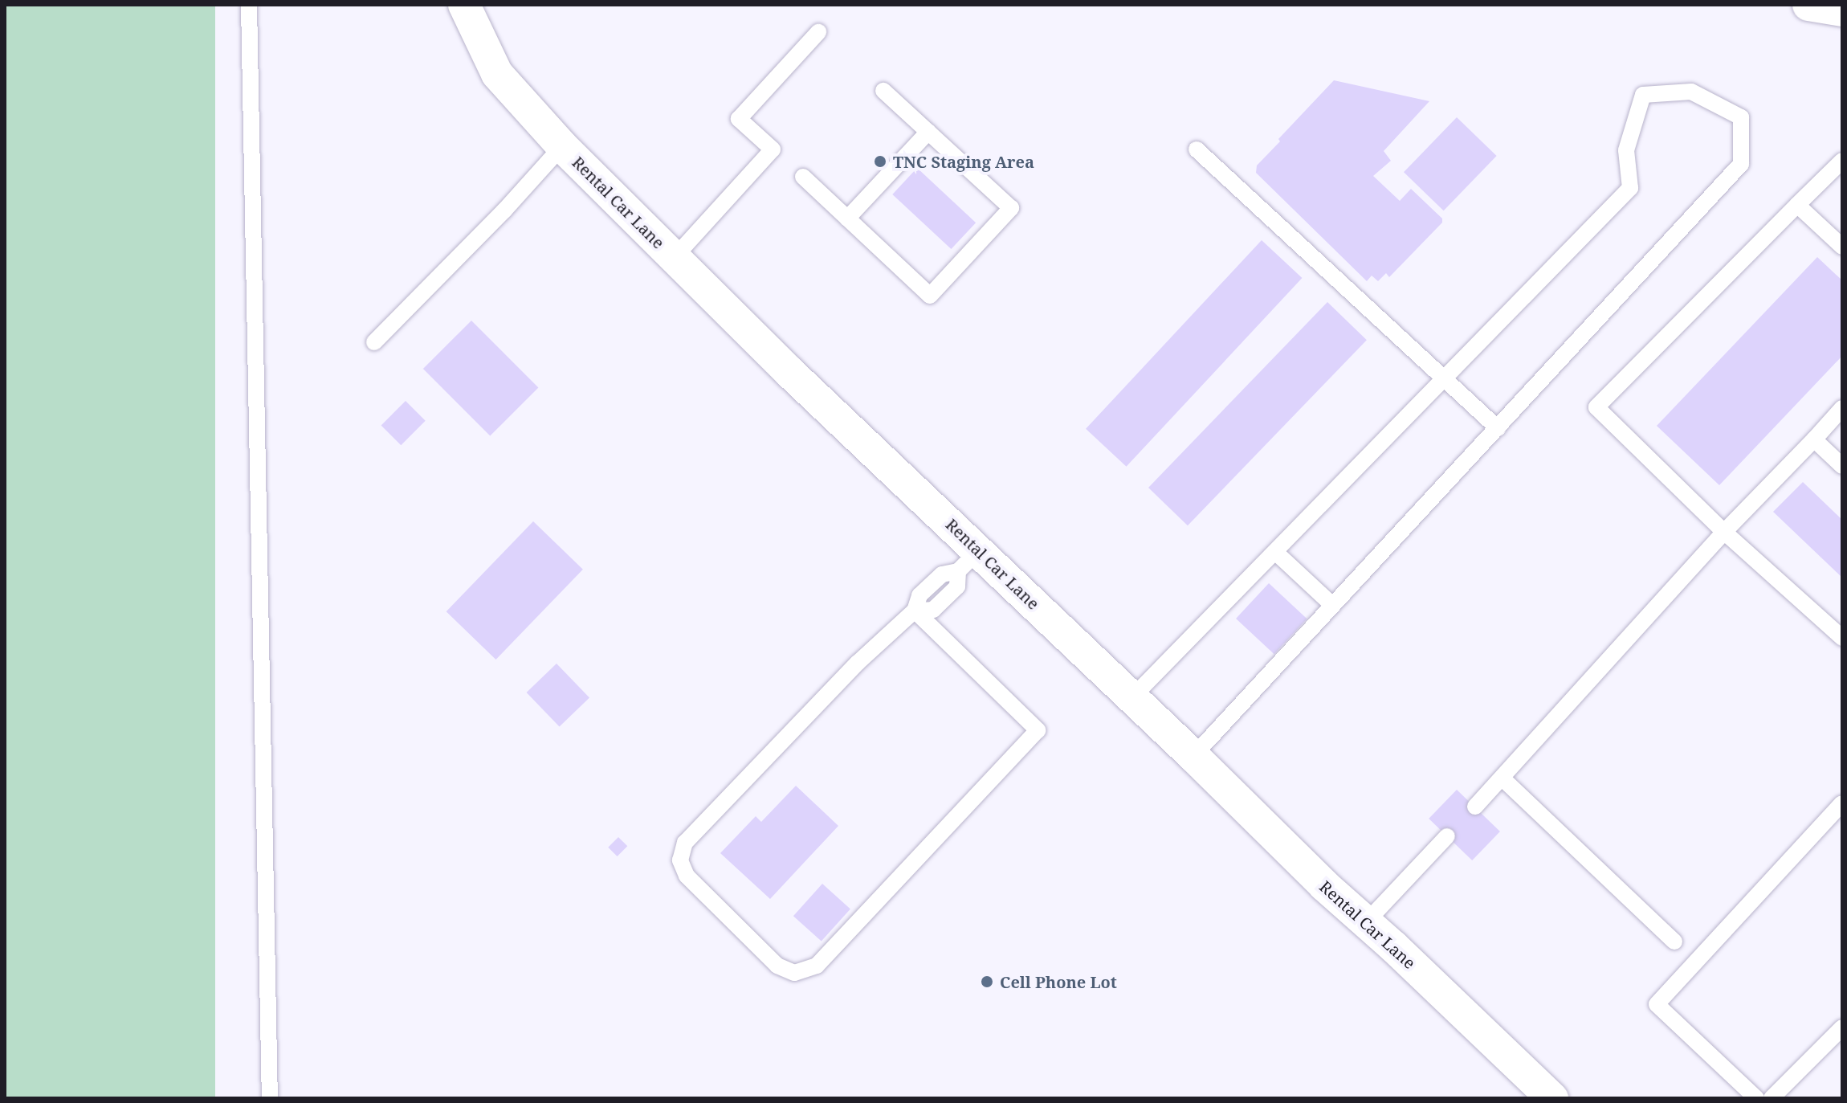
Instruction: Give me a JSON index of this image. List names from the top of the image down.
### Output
{
  "streets": {
    "street": ["Rental Car Lane"]
  },
  "places": ["TNC Staging Area", "Cell Phone Lot"]
}
